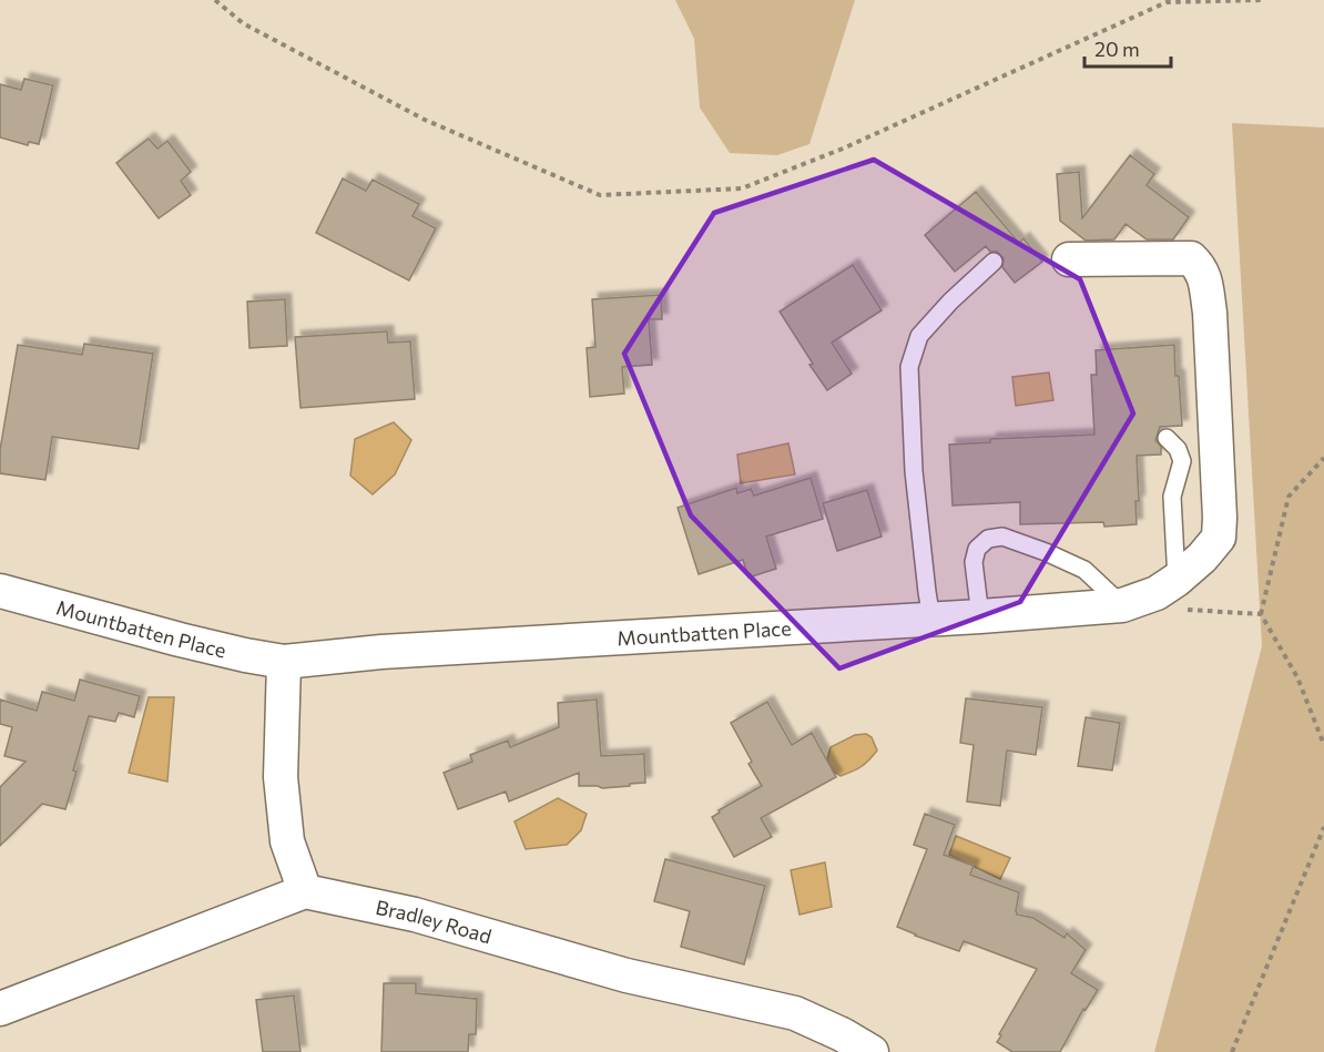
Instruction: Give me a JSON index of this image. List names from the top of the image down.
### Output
{
  "streets": {
    "street": ["Mountbatten Place", "Bradley Road"]
  },
  "scale_bar": "20 m"
}
